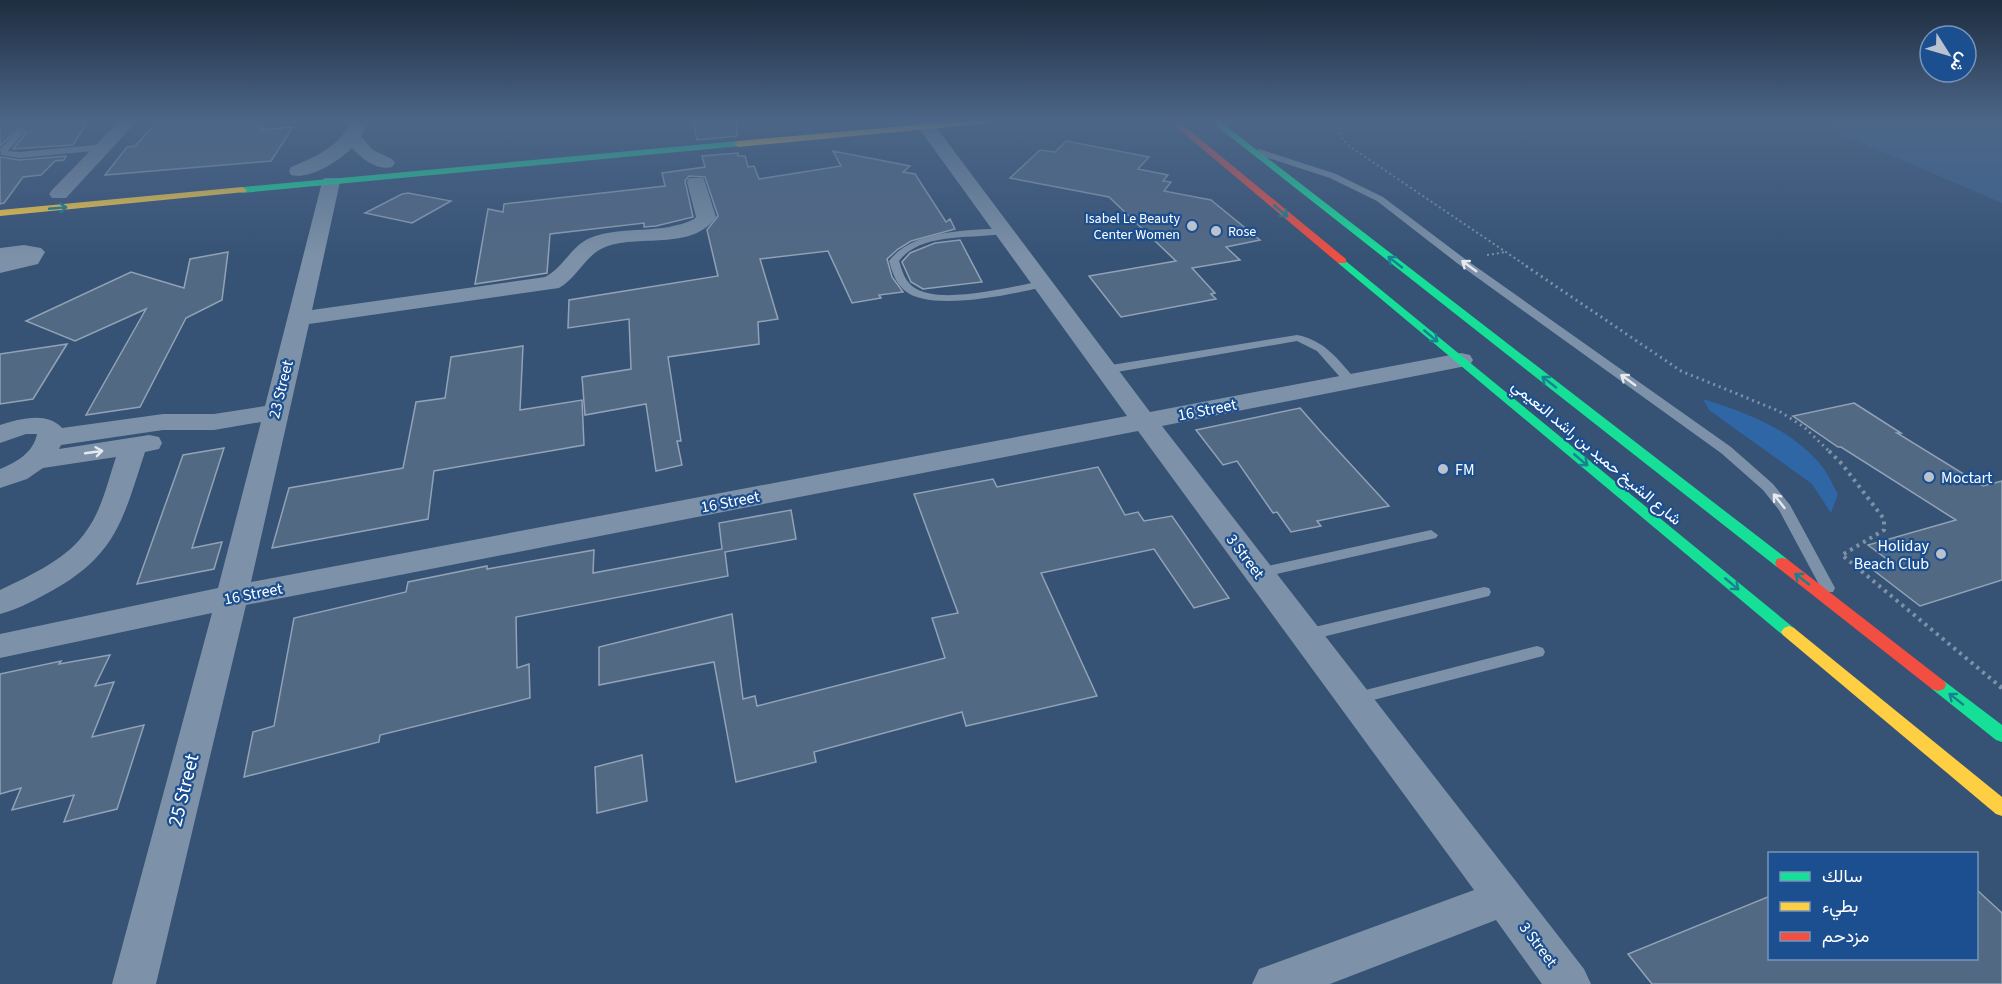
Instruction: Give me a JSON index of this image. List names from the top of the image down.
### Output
{
  "streets": {
    "main road": ["شارع الشيخ حميد بن راشد النعيمي"],
    "street": [
      "23 Street",
      "16 Street",
      "3 Street",
      "25 Street"
    ]
  },
  "crossings": [
    ["23 Street", "16 Street"],
    ["23 Street", "25 Street"],
    ["16 Street", "شارع الشيخ حميد بن راشد النعيمي"],
    ["16 Street", "3 Street"],
    ["16 Street", "25 Street"]
  ],
  "places": [
    "Isabel Le Beauty Center Women",
    "Rose",
    "FM",
    "Moctart",
    "Holiday Beach Club"
  ],
  "legend": ["سالك", "بطيء", "مزدحم"],
  "north": "bottom right"
}
